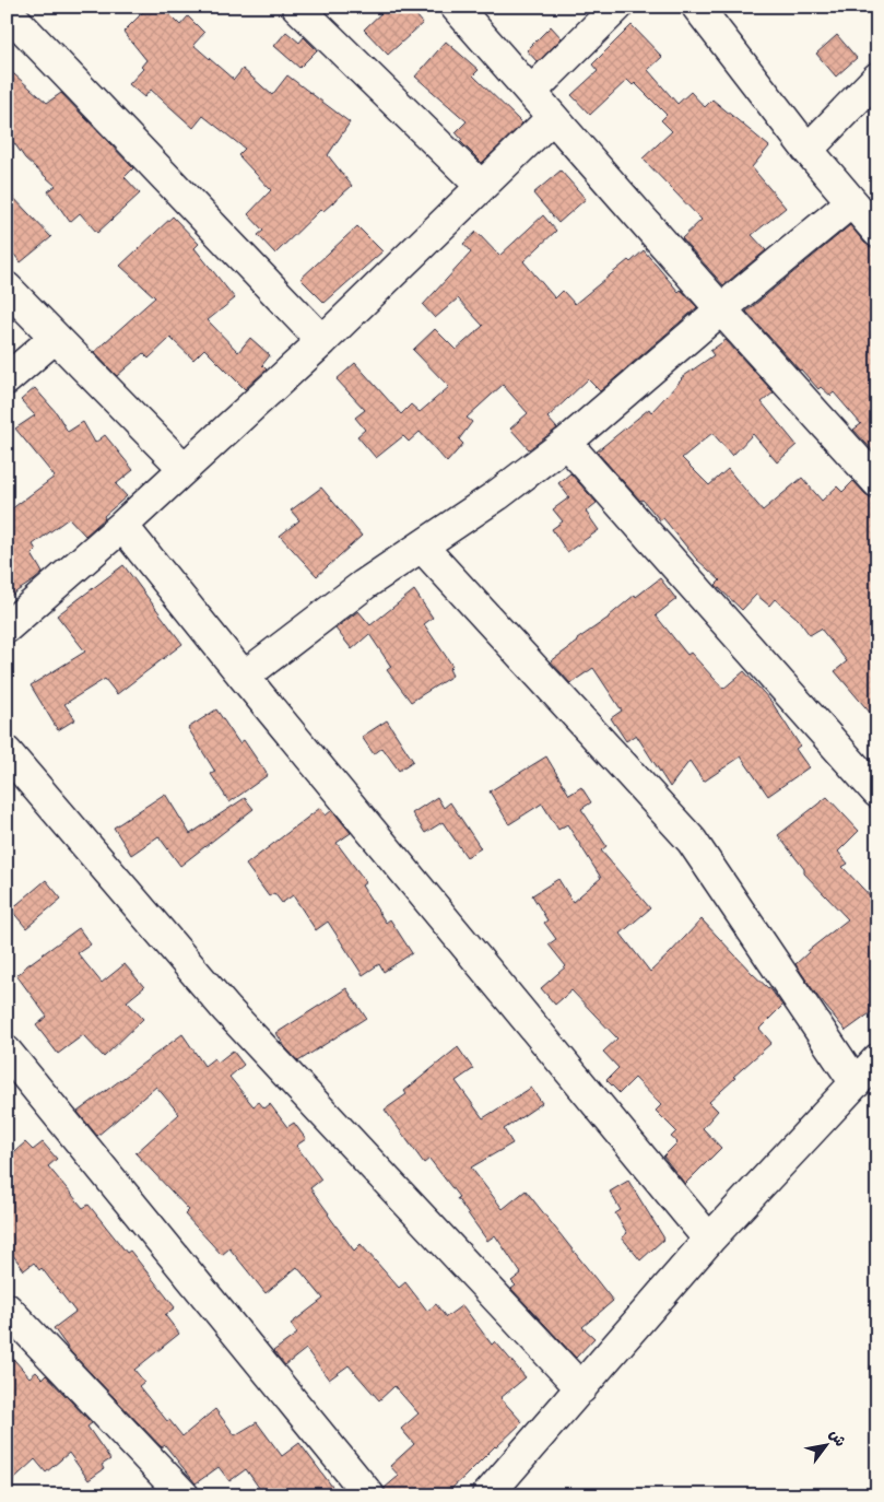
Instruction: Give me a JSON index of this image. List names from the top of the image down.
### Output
{
  "north": "top right"
}
